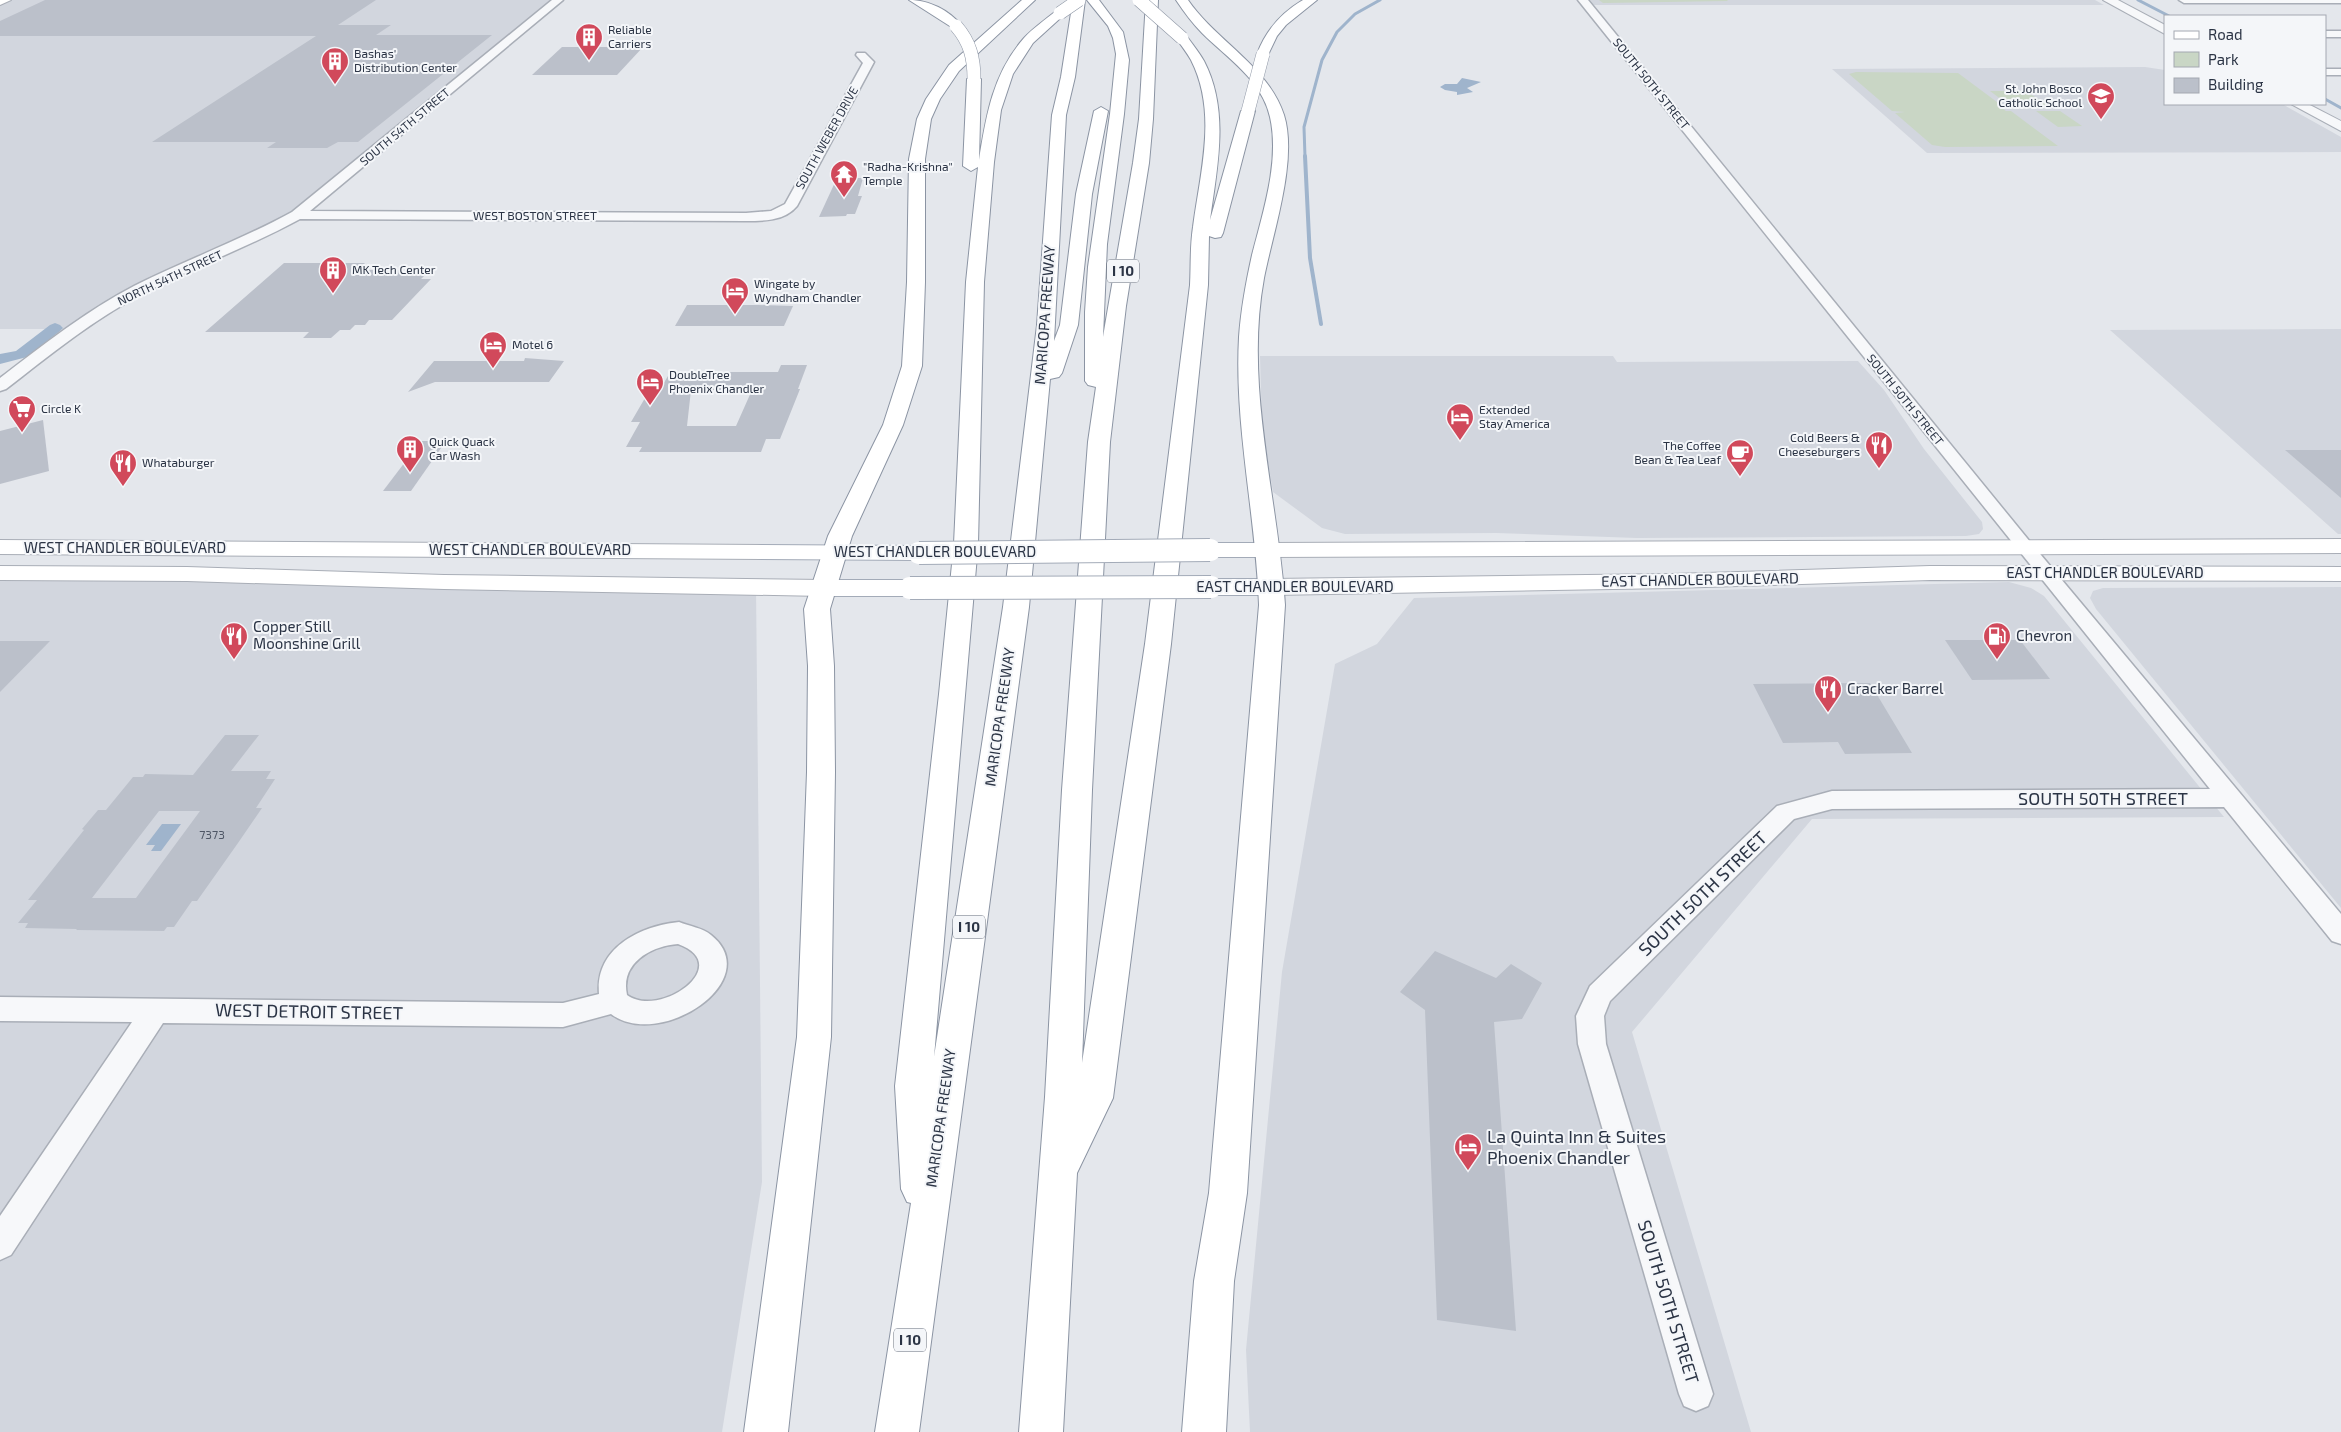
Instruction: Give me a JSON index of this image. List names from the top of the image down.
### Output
{
  "streets": {
    "main road": [
      "I 10",
      "MARICOPA FREEWAY",
      "WEST CHANDLER BOULEVARD",
      "EAST CHANDLER BOULEVARD"
    ],
    "street": [
      "SOUTH 50TH STREET",
      "SOUTH 54TH STREET",
      "SOUTH WEBER DRIVE",
      "WEST BOSTON STREET",
      "NORTH 54TH STREET",
      "WEST DETROIT STREET"
    ]
  },
  "crossings": [
    ["SOUTH 50TH STREET", "EAST CHANDLER BOULEVARD"],
    ["SOUTH 54TH STREET", "WEST BOSTON STREET"],
    ["SOUTH 54TH STREET", "NORTH 54TH STREET"],
    ["SOUTH WEBER DRIVE", "WEST BOSTON STREET"],
    ["WEST BOSTON STREET", "NORTH 54TH STREET"],
    ["WEST CHANDLER BOULEVARD", "EAST CHANDLER BOULEVARD"]
  ],
  "places": {
    "building": [
      "Reliable Carriers",
      "Bashas' Distribution Center",
      "MK Tech Center",
      "Quick Quack Car Wash"
    ],
    "school or university": ["St. John Bosco Catholic School"],
    "temple": ["\"Radha-Krishna\" Temple"],
    "hotel": [
      "Wingate by Wyndham Chandler",
      "Motel 6",
      "DoubleTree Phoenix Chandler",
      "Extended Stay America",
      "La Quinta Inn & Suites Phoenix Chandler"
    ],
    "supermarket": ["Circle K"],
    "restaurant": [
      "Cold Beers & Cheeseburgers",
      "Whataburger",
      "Copper Still Moonshine Grill",
      "Cracker Barrel"
    ],
    "cafe": ["The Coffee Bean & Tea Leaf"],
    "fuel station": ["Chevron"]
  },
  "house_numbers": ["7373"],
  "legend": ["Road", "Park", "Building"]
}
